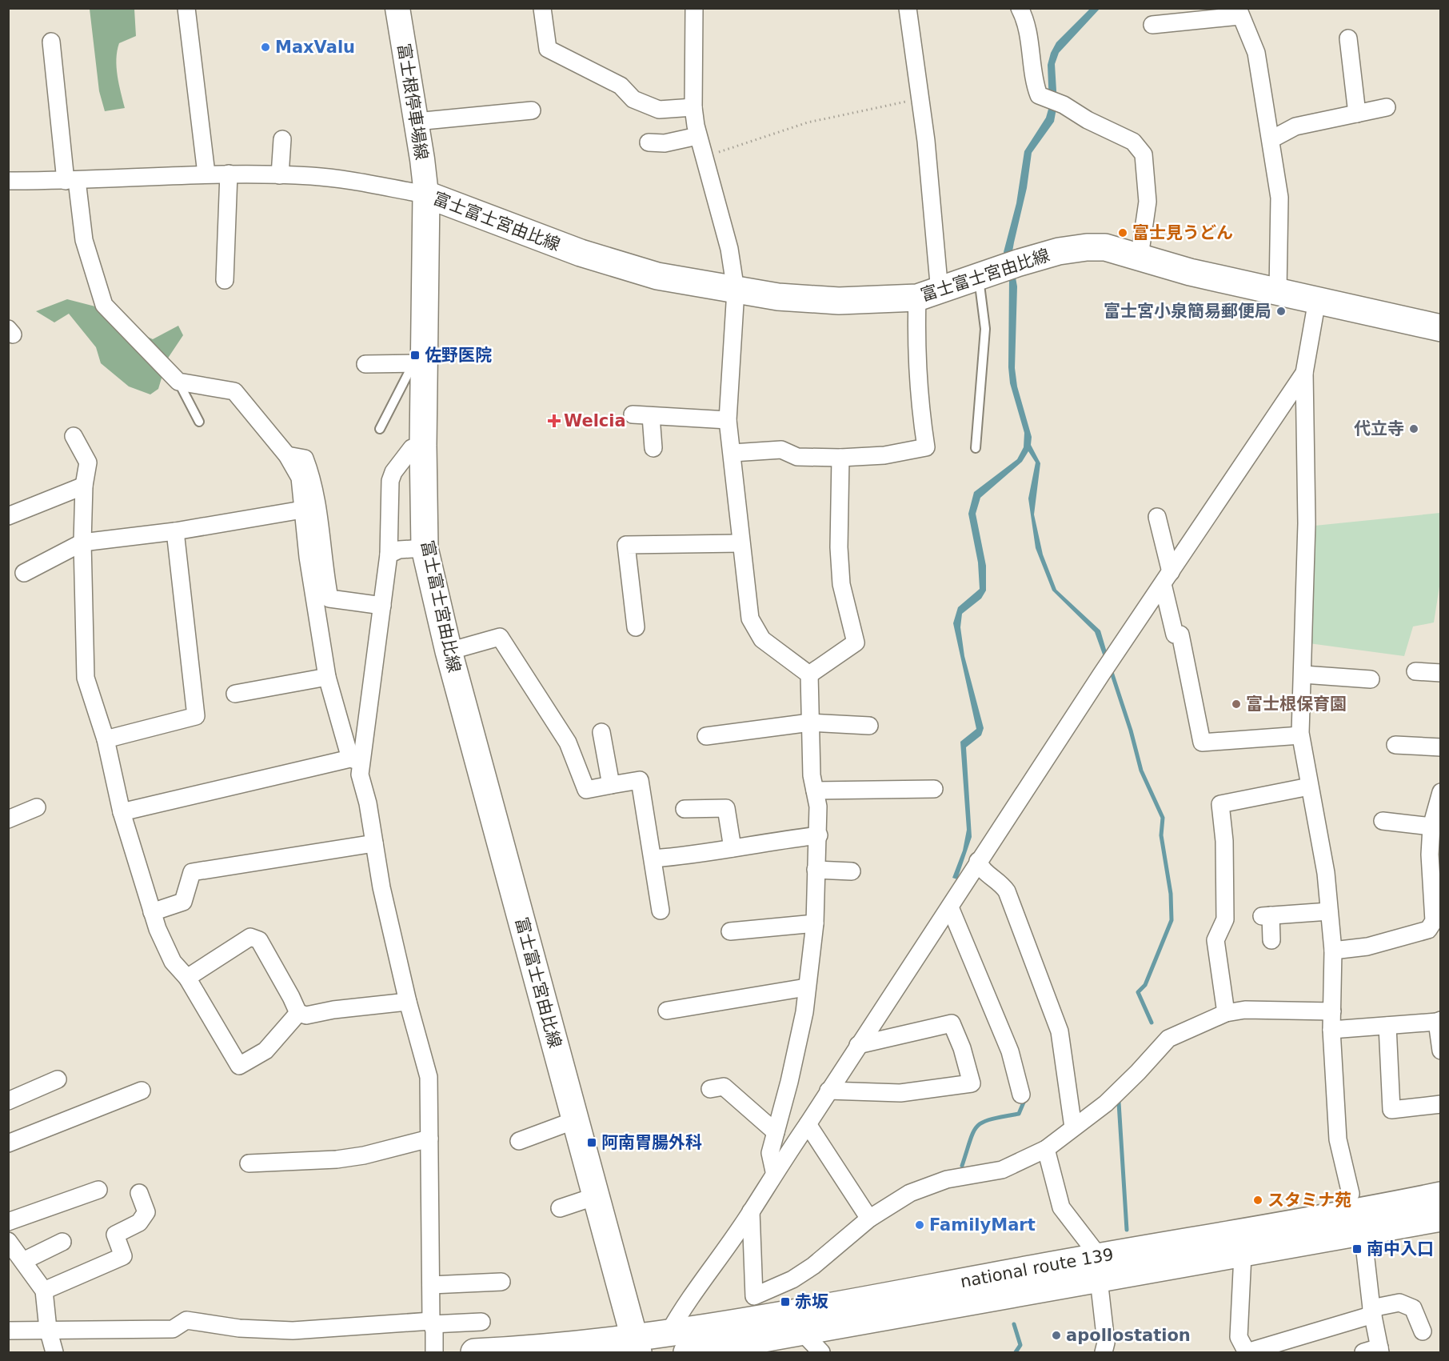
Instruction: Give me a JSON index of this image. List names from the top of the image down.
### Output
{
  "streets": {
    "main road": ["富士根停車場線", "富士富士宮由比線", "national route 139"]
  },
  "crossings": [
    ["富士根停車場線", "富士富士宮由比線"],
    ["富士富士宮由比線", "national route 139"]
  ],
  "places": {
    "other": [
      "MaxValu",
      "富士見うどん",
      "富士宮小泉簡易郵便局",
      "代立寺",
      "富士根保育園",
      "スタミナ苑",
      "FamilyMart",
      "apollostation"
    ],
    "transit": [
      "佐野医院",
      "阿南胃腸外科",
      "南中入口",
      "赤坂"
    ],
    "health": ["Welcia"]
  }
}
